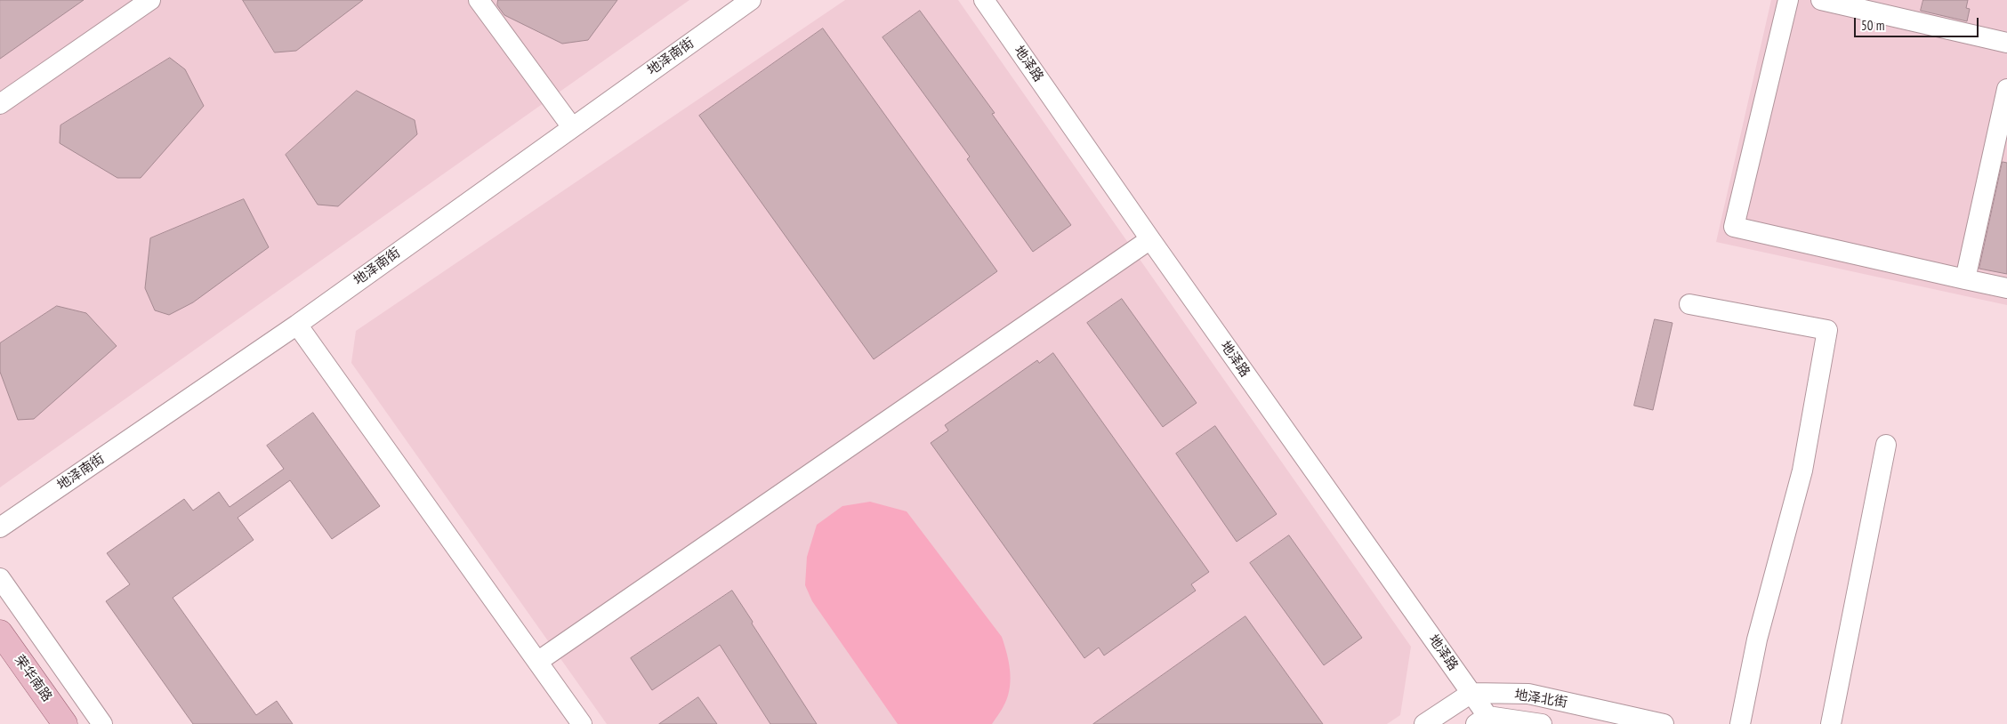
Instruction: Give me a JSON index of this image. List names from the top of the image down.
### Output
{
  "streets": {
    "main road": ["荣华南路"],
    "street": ["地泽南街", "地泽路", "地泽北街"]
  },
  "crossings": [
    ["地泽路", "地泽北街"]
  ],
  "scale_bar": "50 m"
}
